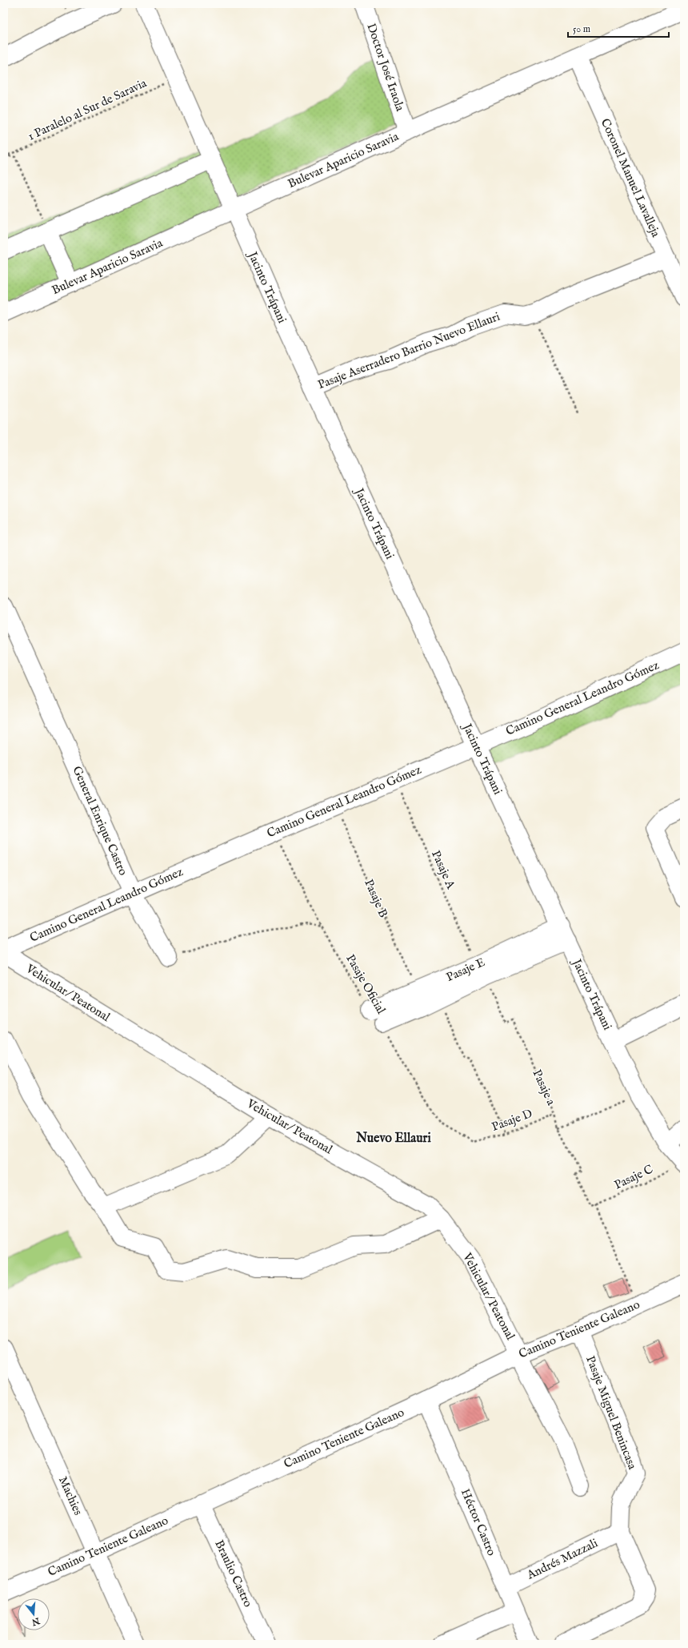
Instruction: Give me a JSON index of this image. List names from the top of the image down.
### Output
{
  "streets": {
    "street": [
      "Doctor José Iraola",
      "Bulevar Aparicio Saravia",
      "Coronel Manuel Lavalleja",
      "Jacinto Trápani",
      "Pasaje Aserradero Barrio Nuevo Ellauri",
      "Camino General Leandro Gómez",
      "General Enrique Castro",
      "Pasaje E",
      "Vehicular/ Peatonal",
      "Camino Teniente Galeano",
      "Pasaje Miguel Benincasa",
      "Machies",
      "Héctor Castro",
      "Andrés Mazzali",
      "Braulio Castro"
    ],
    "path": [
      "1 Paralelo al Sur de Saravia",
      "Pasaje A",
      "Pasaje B",
      "Pasaje Oficial",
      "Pasaje a",
      "Pasaje D",
      "Pasaje C"
    ]
  },
  "crossings": [
    ["Doctor José Iraola", "Bulevar Aparicio Saravia"],
    ["1 Paralelo al Sur de Saravia", "Jacinto Trápani"],
    ["Bulevar Aparicio Saravia", "Coronel Manuel Lavalleja"],
    ["Bulevar Aparicio Saravia", "Jacinto Trápani"],
    ["Coronel Manuel Lavalleja", "Pasaje Aserradero Barrio Nuevo Ellauri"],
    ["Jacinto Trápani", "Pasaje Aserradero Barrio Nuevo Ellauri"],
    ["Jacinto Trápani", "Camino General Leandro Gómez"],
    ["Jacinto Trápani", "Pasaje E"],
    ["Jacinto Trápani", "Pasaje C"],
    ["Camino General Leandro Gómez", "General Enrique Castro"],
    ["Camino General Leandro Gómez", "Pasaje A"],
    ["Camino General Leandro Gómez", "Pasaje B"],
    ["Camino General Leandro Gómez", "Pasaje Oficial"],
    ["Pasaje A", "Pasaje E"],
    ["Pasaje A", "Pasaje a"],
    ["Pasaje B", "Pasaje E"],
    ["Pasaje E", "Pasaje Oficial"],
    ["Pasaje E", "Pasaje a"],
    ["Pasaje Oficial", "Pasaje D"],
    ["Vehicular/ Peatonal", "Camino Teniente Galeano"],
    ["Pasaje a", "Pasaje D"],
    ["Pasaje a", "Pasaje C"],
    ["Camino Teniente Galeano", "Pasaje Miguel Benincasa"],
    ["Camino Teniente Galeano", "Machies"],
    ["Camino Teniente Galeano", "Héctor Castro"],
    ["Camino Teniente Galeano", "Braulio Castro"],
    ["Pasaje Miguel Benincasa", "Andrés Mazzali"],
    ["Héctor Castro", "Andrés Mazzali"]
  ],
  "districts": ["Nuevo Ellauri"],
  "scale_bar": "50 m",
  "north": "bottom"
}
